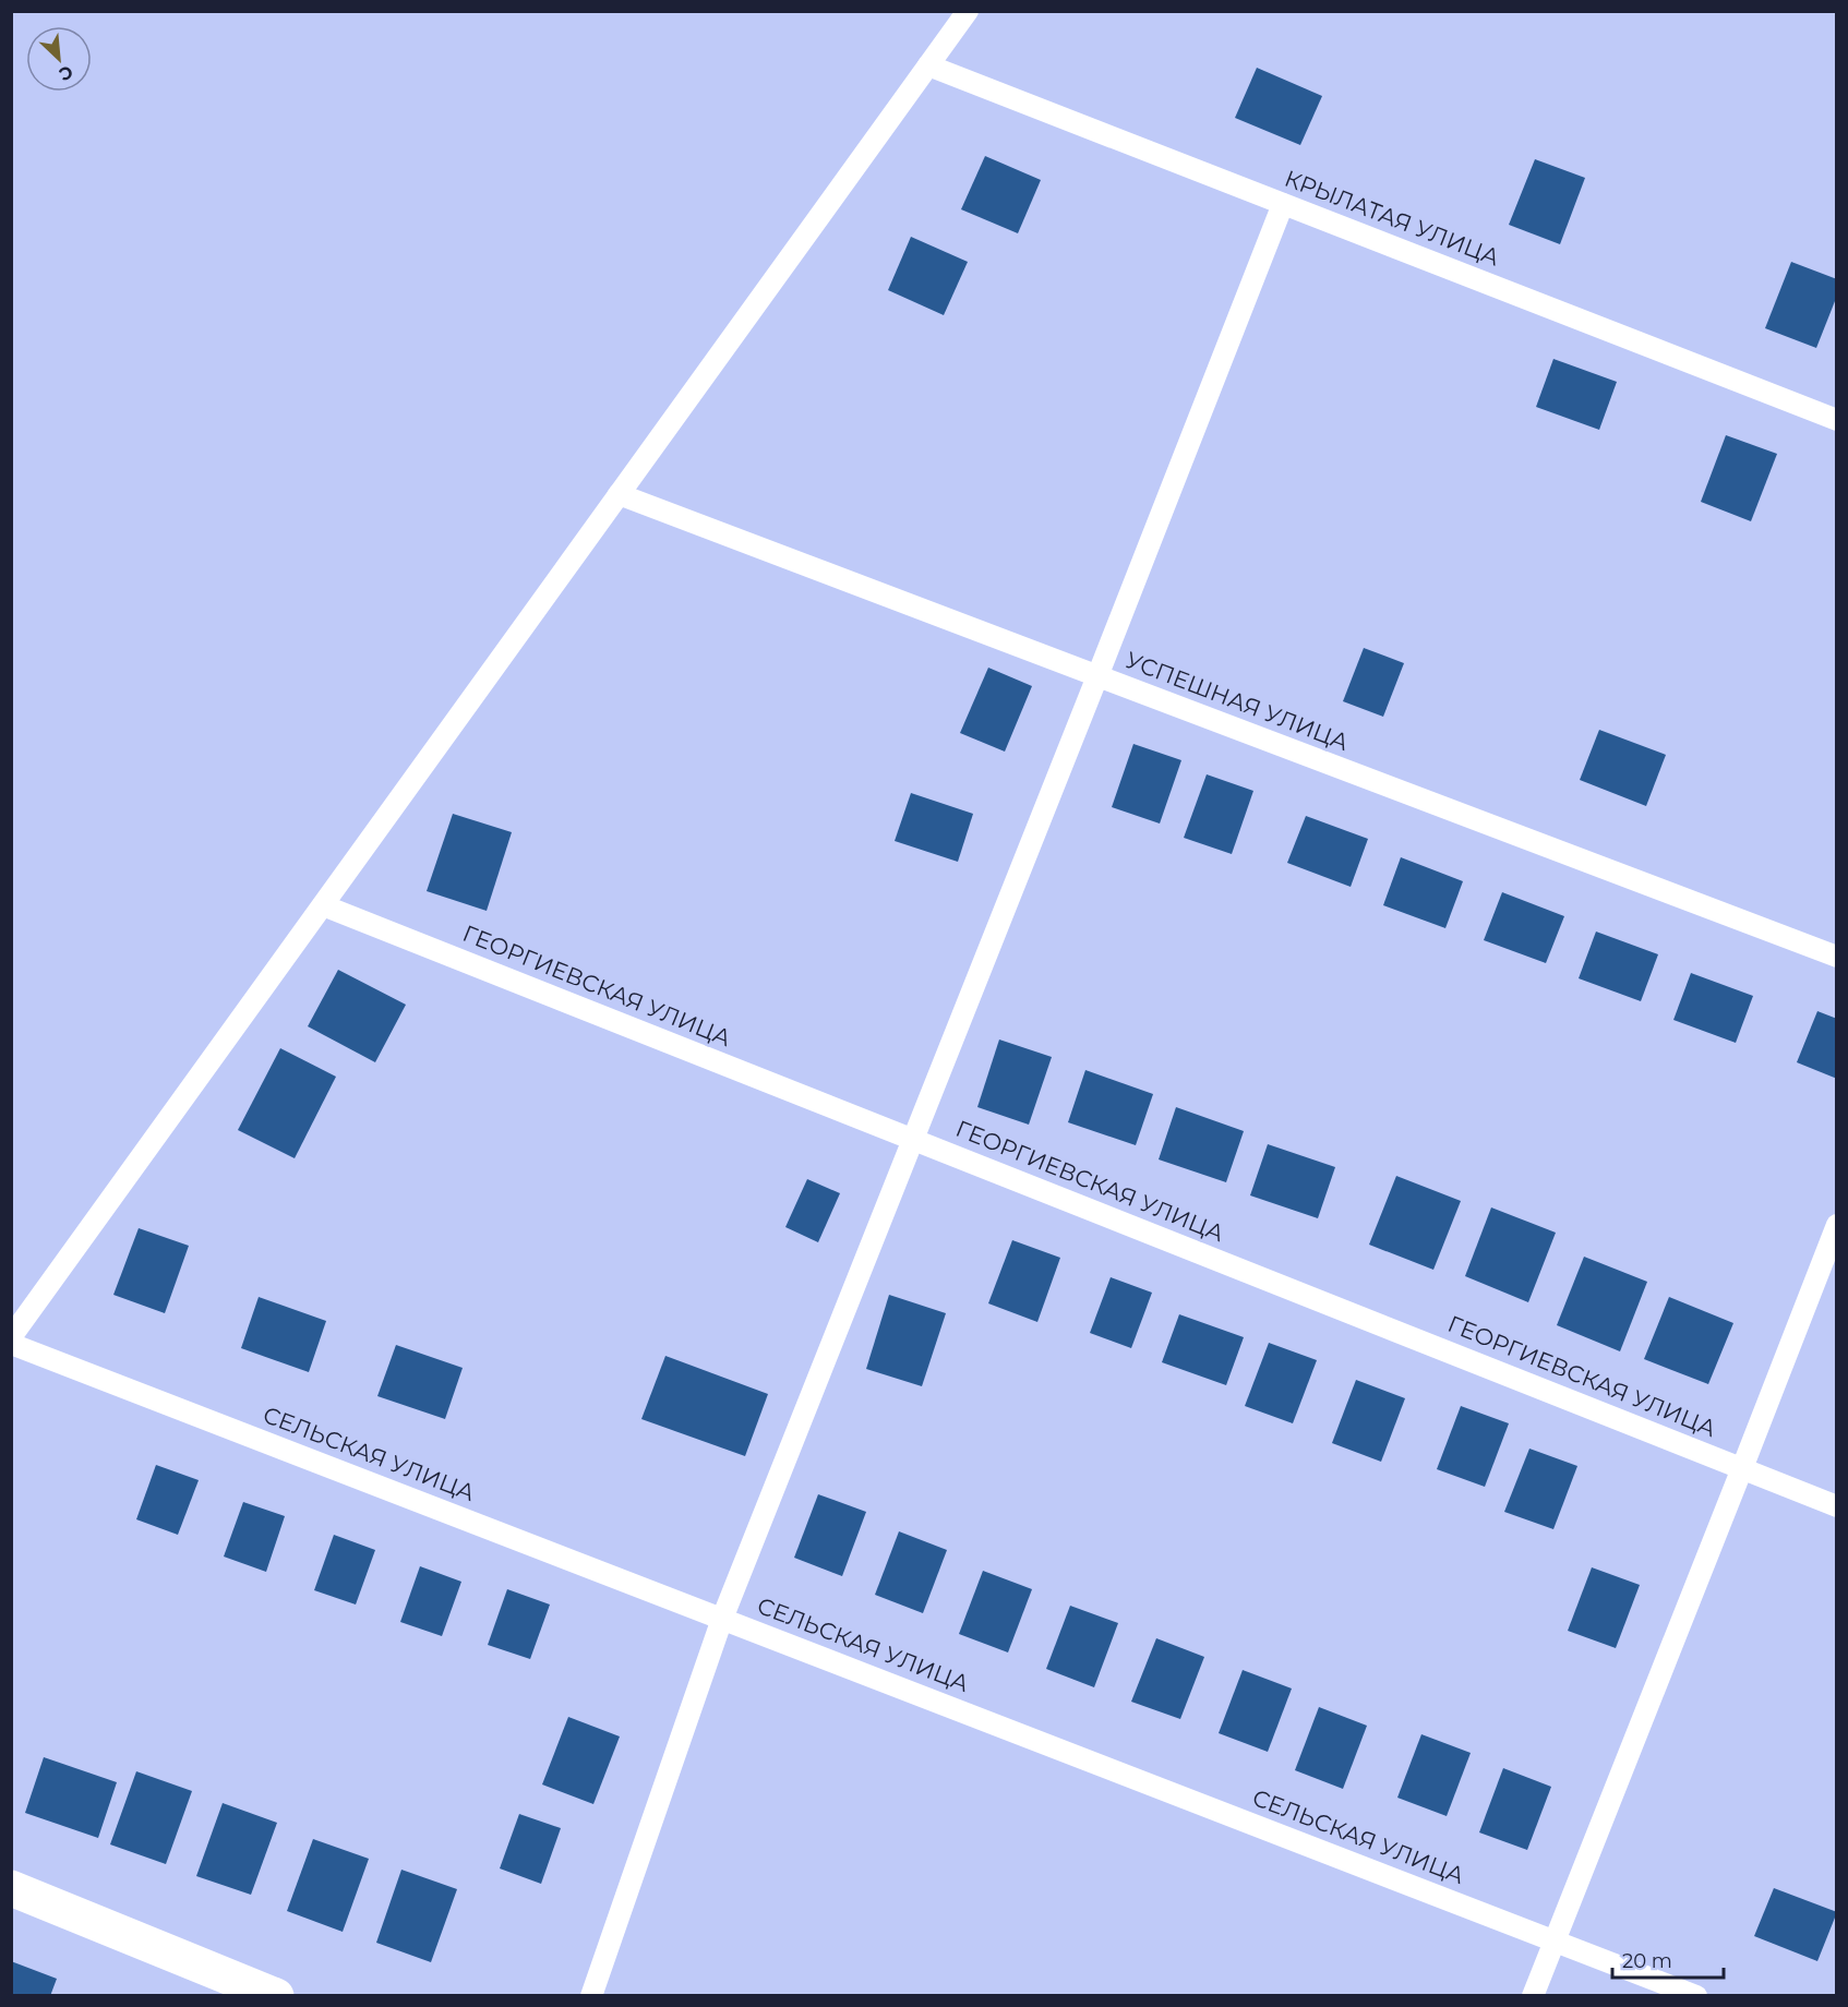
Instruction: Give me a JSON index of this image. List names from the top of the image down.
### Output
{
  "streets": {
    "lane": [
      "КРЫЛАТАЯ УЛИЦА",
      "УСПЕШНАЯ УЛИЦА",
      "ГЕОРГИЕВСКАЯ УЛИЦА",
      "СЕЛЬСКАЯ УЛИЦА"
    ]
  },
  "scale_bar": "20 m",
  "north": "bottom right"
}
